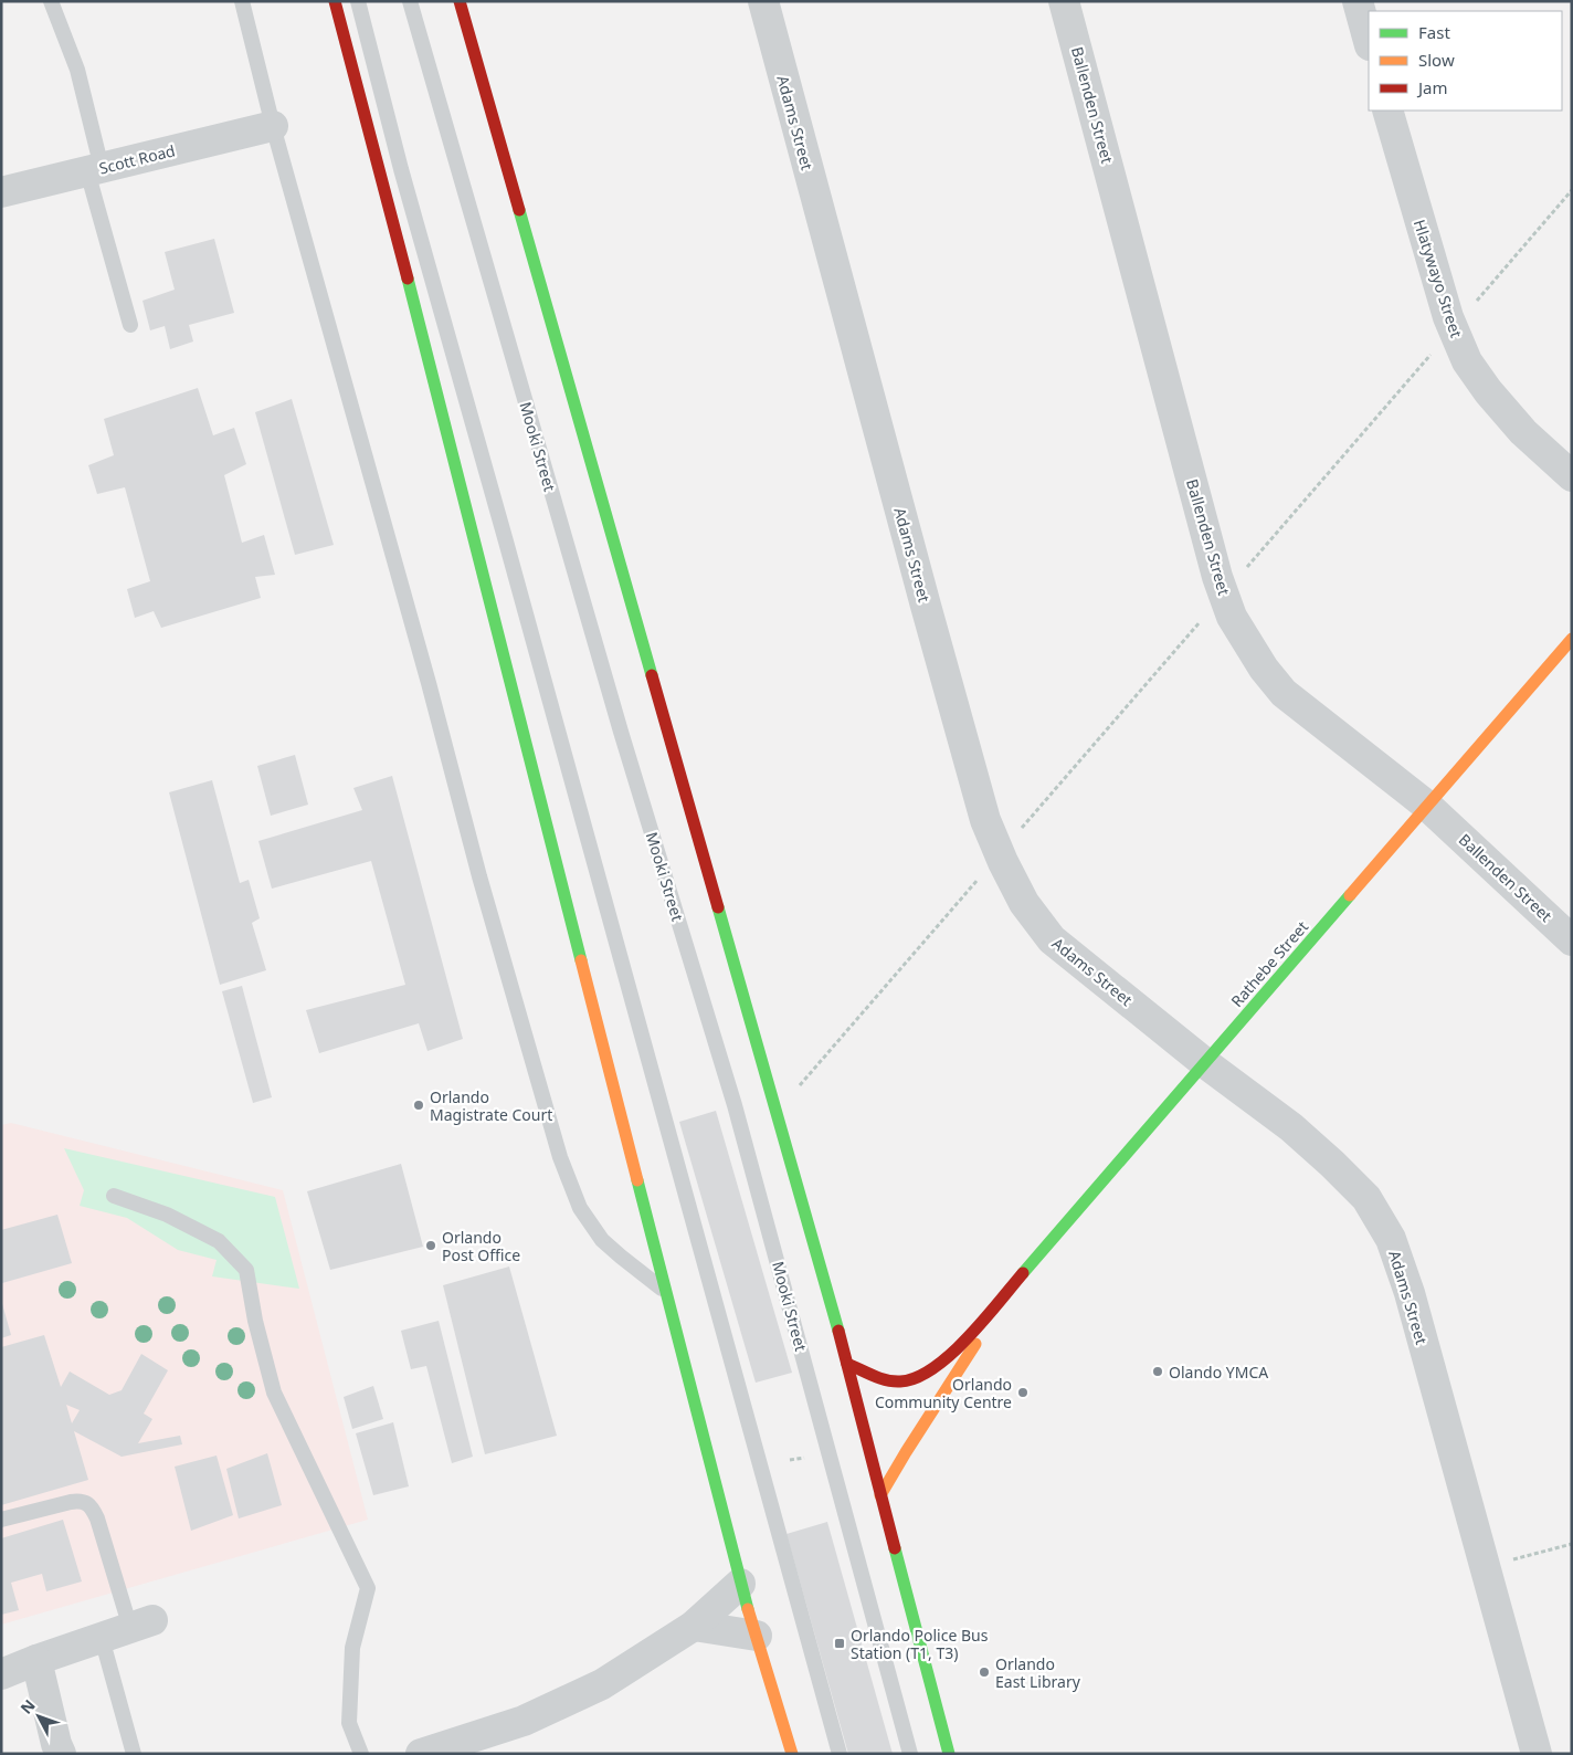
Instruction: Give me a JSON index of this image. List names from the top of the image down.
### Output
{
  "streets": {
    "main road": ["Rathebe Street"],
    "street": [
      "Ballenden Street",
      "Adams Street",
      "Scott Road",
      "Hlatywayo Street"
    ],
    "lane": ["Mooki Street"]
  },
  "crossings": [
    ["Ballenden Street", "Rathebe Street"],
    ["Adams Street", "Rathebe Street"]
  ],
  "places": {
    "other": [
      "Orlando Magistrate Court",
      "Orlando Post Office",
      "Olando YMCA",
      "Orlando Community Centre",
      "Orlando East Library"
    ],
    "transit": ["Orlando Police Bus Station (T1, T3)"]
  },
  "legend": ["Fast", "Slow", "Jam"],
  "north": "top left"
}
